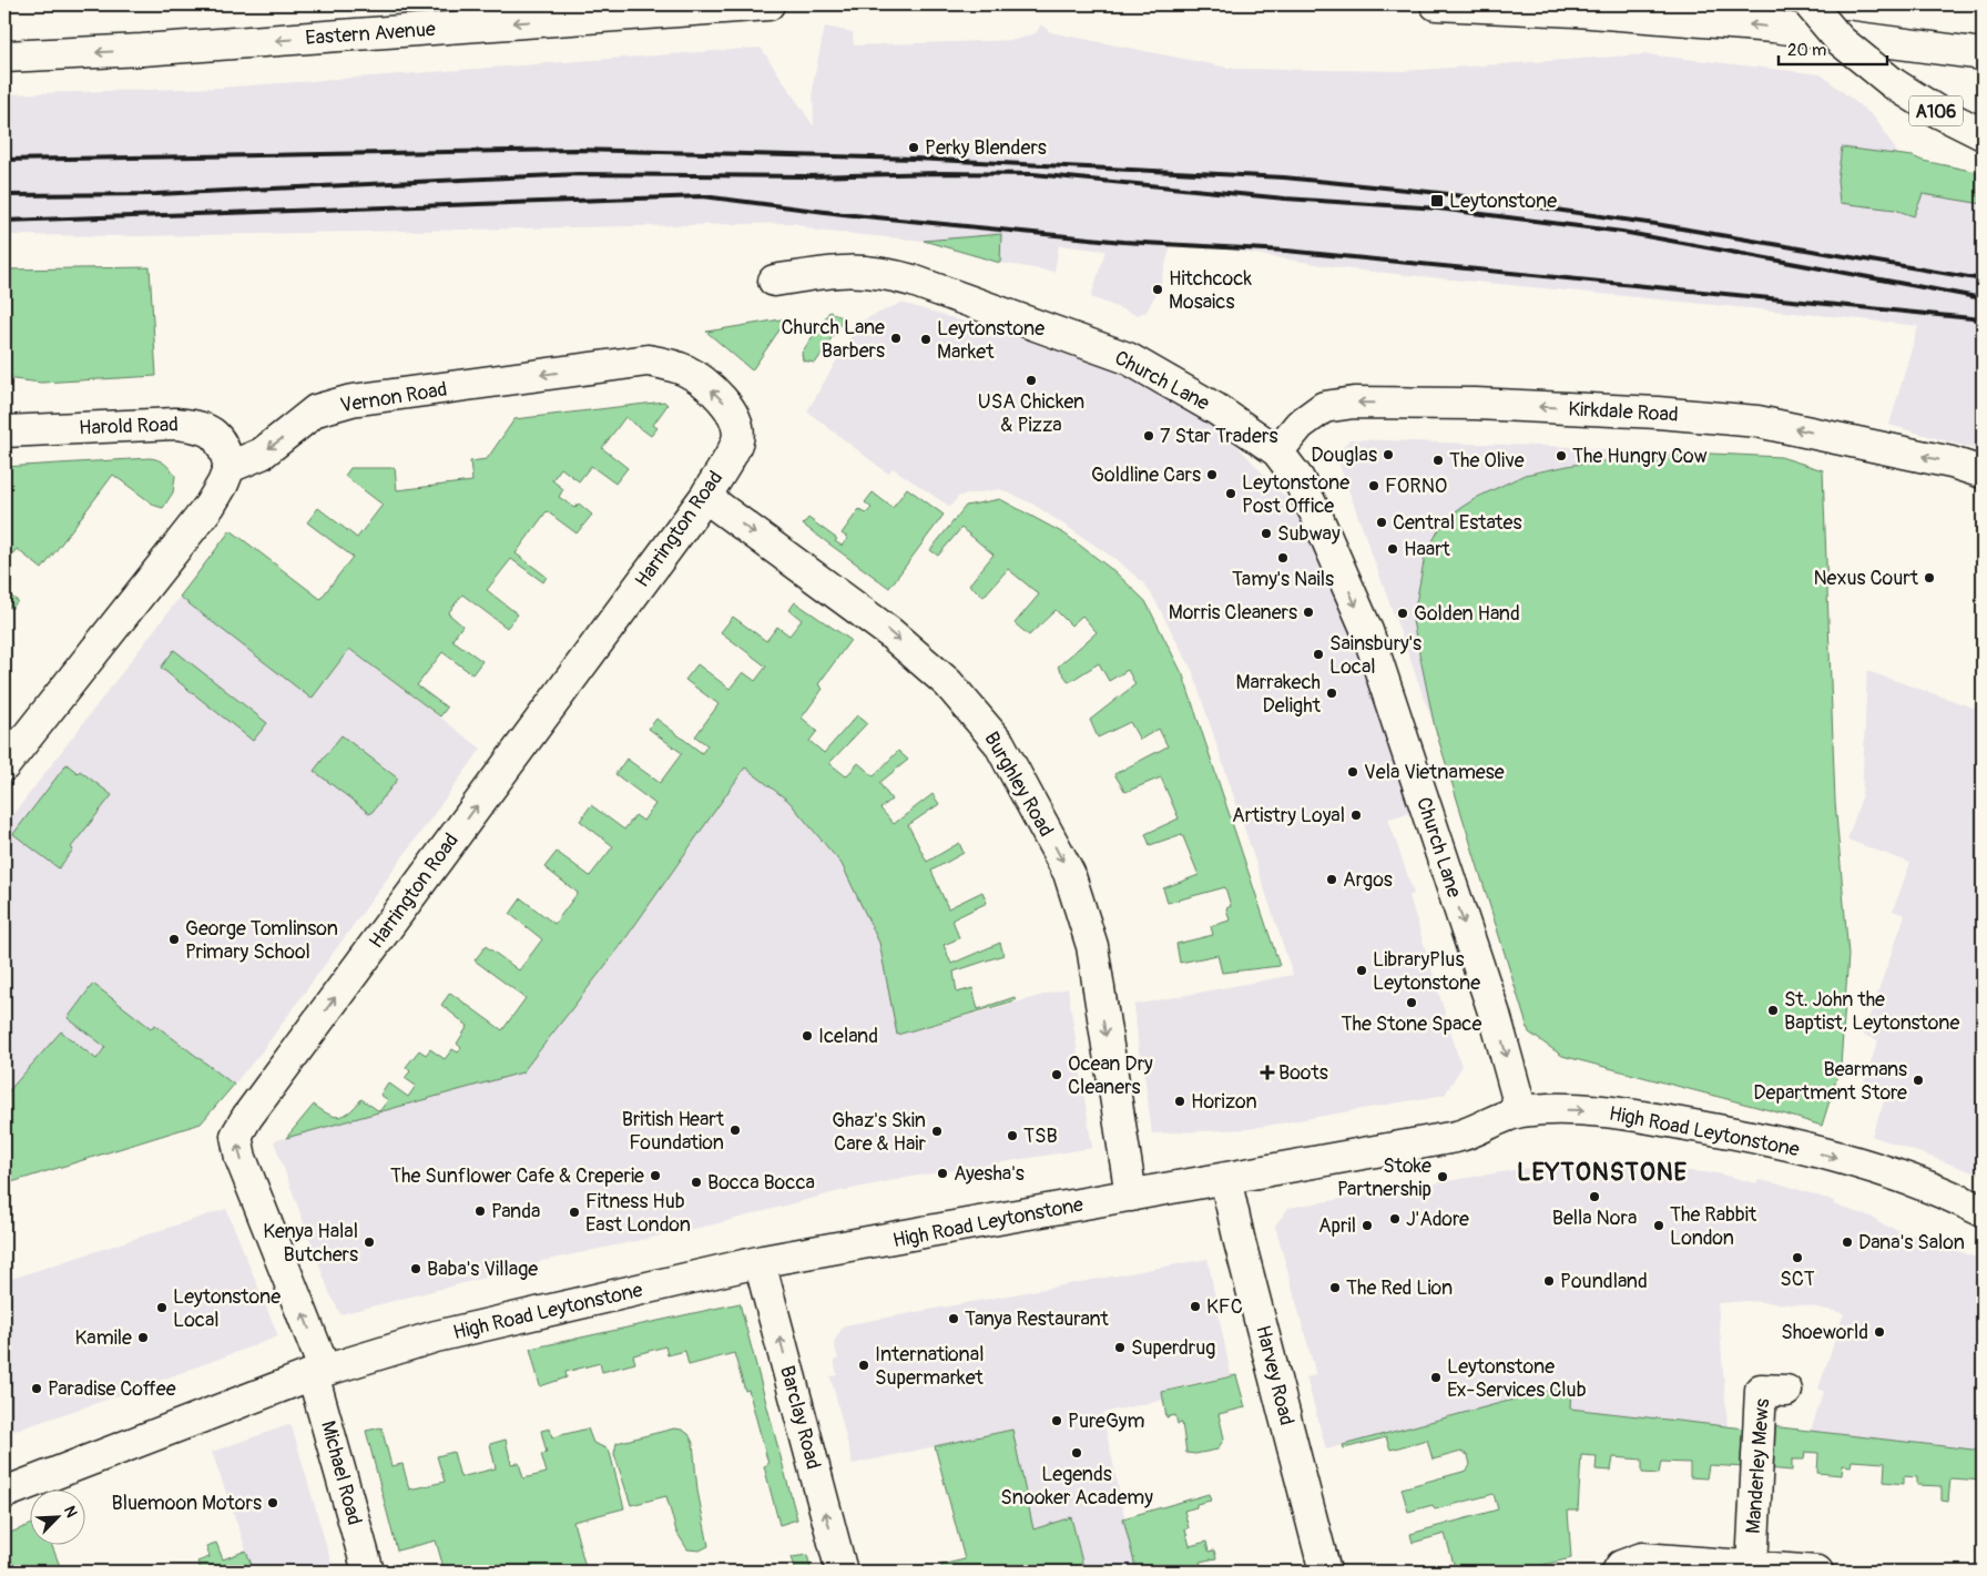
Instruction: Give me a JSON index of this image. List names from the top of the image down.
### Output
{
  "streets": {
    "main road": [
      "Eastern Avenue",
      "A106",
      "Church Lane",
      "Vernon Road",
      "Kirkdale Road",
      "Harold Road",
      "Harrington Road",
      "Burghley Road",
      "High Road Leytonstone",
      "Harvey Road",
      "Barclay Road",
      "Manderley Mews",
      "Michael Road"
    ]
  },
  "crossings": [
    ["Church Lane", "Kirkdale Road"],
    ["Church Lane", "High Road Leytonstone"],
    ["Vernon Road", "Harold Road"],
    ["Vernon Road", "Harrington Road"],
    ["Harrington Road", "Burghley Road"],
    ["Harrington Road", "High Road Leytonstone"],
    ["Harrington Road", "Michael Road"],
    ["Burghley Road", "High Road Leytonstone"],
    ["High Road Leytonstone", "Harvey Road"],
    ["High Road Leytonstone", "Barclay Road"],
    ["High Road Leytonstone", "Michael Road"]
  ],
  "one_way": [
    "Eastern Avenue",
    "Church Lane",
    "Vernon Road",
    "Kirkdale Road",
    "Harrington Road",
    "Burghley Road",
    "Barclay Road"
  ],
  "districts": ["LEYTONSTONE"],
  "places": {
    "other": [
      "Perky Blenders",
      "Hitchcock Mosaics",
      "Church Lane Barbers",
      "Leytonstone Market",
      "USA Chicken & Pizza",
      "7 Star Traders",
      "Douglas",
      "The Hungry Cow",
      "The Olive",
      "Goldline Cars",
      "FORNO",
      "Leytonstone Post Office",
      "Central Estates",
      "Subway",
      "Haart",
      "Tamy's Nails",
      "Nexus Court",
      "Morris Cleaners",
      "Golden Hand",
      "Sainsbury's Local",
      "Marrakech Delight",
      "Vela Vietnamese",
      "Artistry Loyal",
      "Argos",
      "George Tomlinson Primary School",
      "LibraryPlus Leytonstone",
      "The Stone Space",
      "St. John the Baptist, Leytonstone",
      "Iceland",
      "Ocean Dry Cleaners",
      "Bearmans Department Store",
      "Horizon",
      "British Heart Foundation",
      "Ghaz's Skin Care & Hair",
      "TSB",
      "Ayesha's",
      "The Sunflower Cafe & Creperie",
      "Stoke Partnership",
      "Bocca Bocca",
      "Bella Nora",
      "Panda",
      "Fitness Hub East London",
      "J'Adore",
      "April",
      "The Rabbit London",
      "Kenya Halal Butchers",
      "Dana's Salon",
      "SCT",
      "Baba's Village",
      "Poundland",
      "The Red Lion",
      "KFC",
      "Leytonstone Local",
      "Tanya Restaurant",
      "Shoeworld",
      "Kamile",
      "Superdrug",
      "International Supermarket",
      "Leytonstone Ex-Services Club",
      "Paradise Coffee",
      "PureGym",
      "Legends Snooker Academy",
      "Bluemoon Motors"
    ],
    "transit": ["Leytonstone"],
    "health": ["Boots"]
  },
  "scale_bar": "20 m",
  "north": "top right"
}
